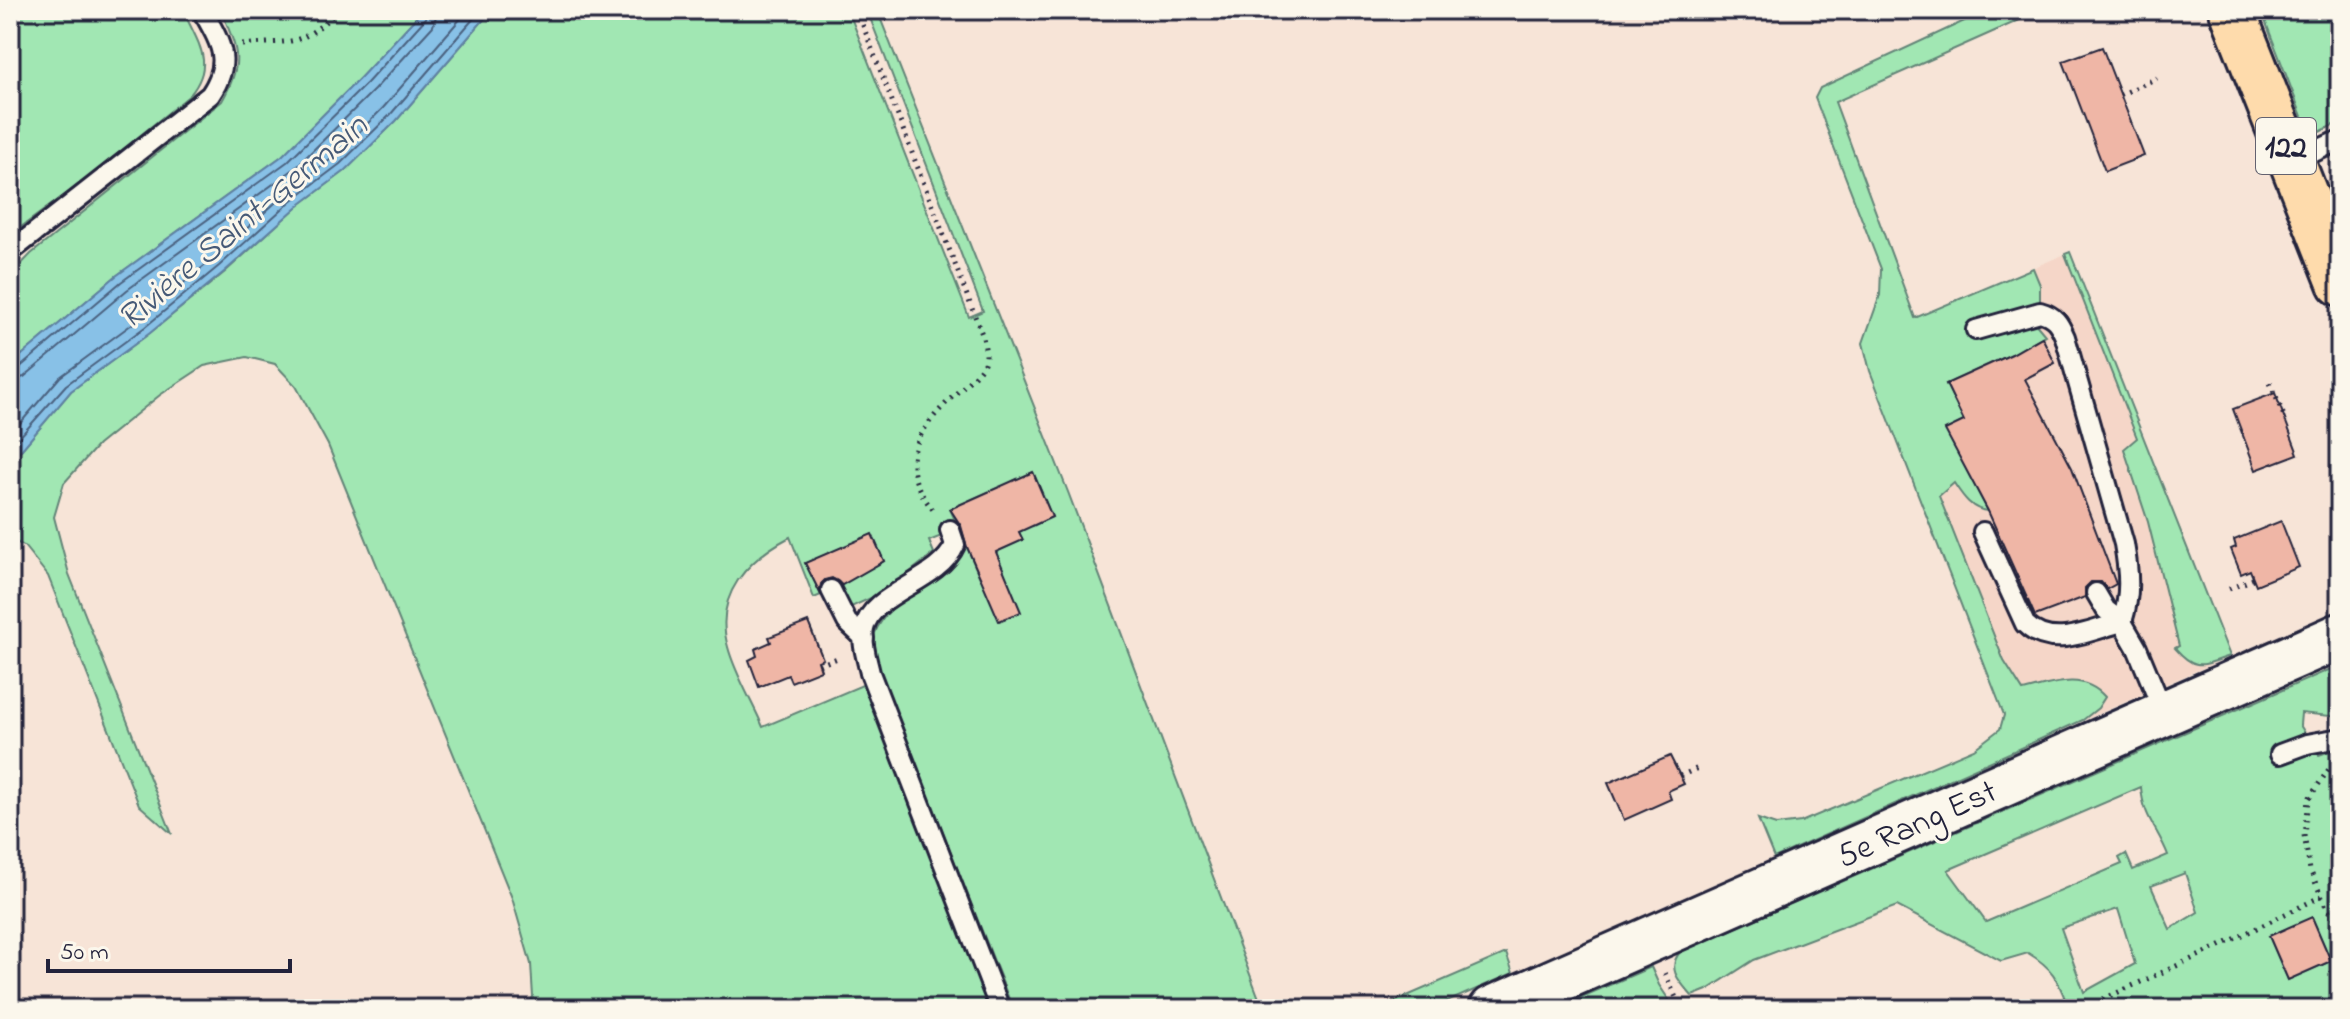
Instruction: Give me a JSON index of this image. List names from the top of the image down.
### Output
{
  "streets": {
    "main road": ["122"],
    "street": ["5e Rang Est"]
  },
  "water": ["Rivière Saint-Germain"],
  "scale_bar": "50 m"
}
